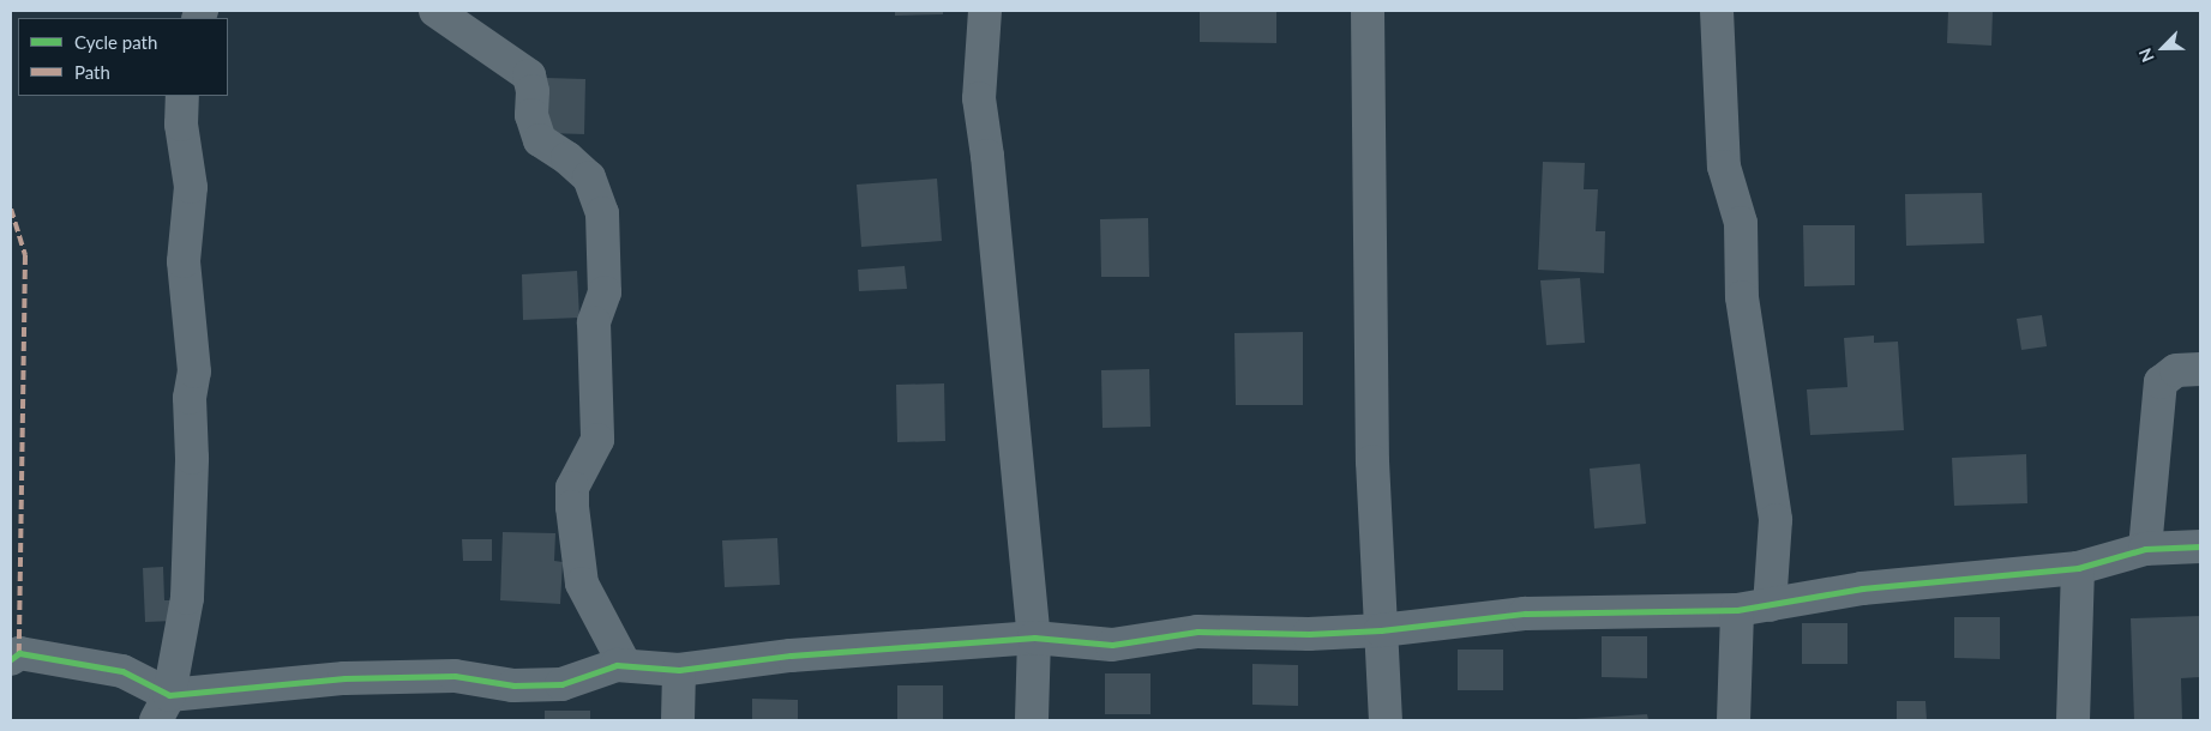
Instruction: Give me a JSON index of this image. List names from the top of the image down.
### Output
{
  "legend": ["Cycle path", "Path"],
  "north": "bottom left"
}
